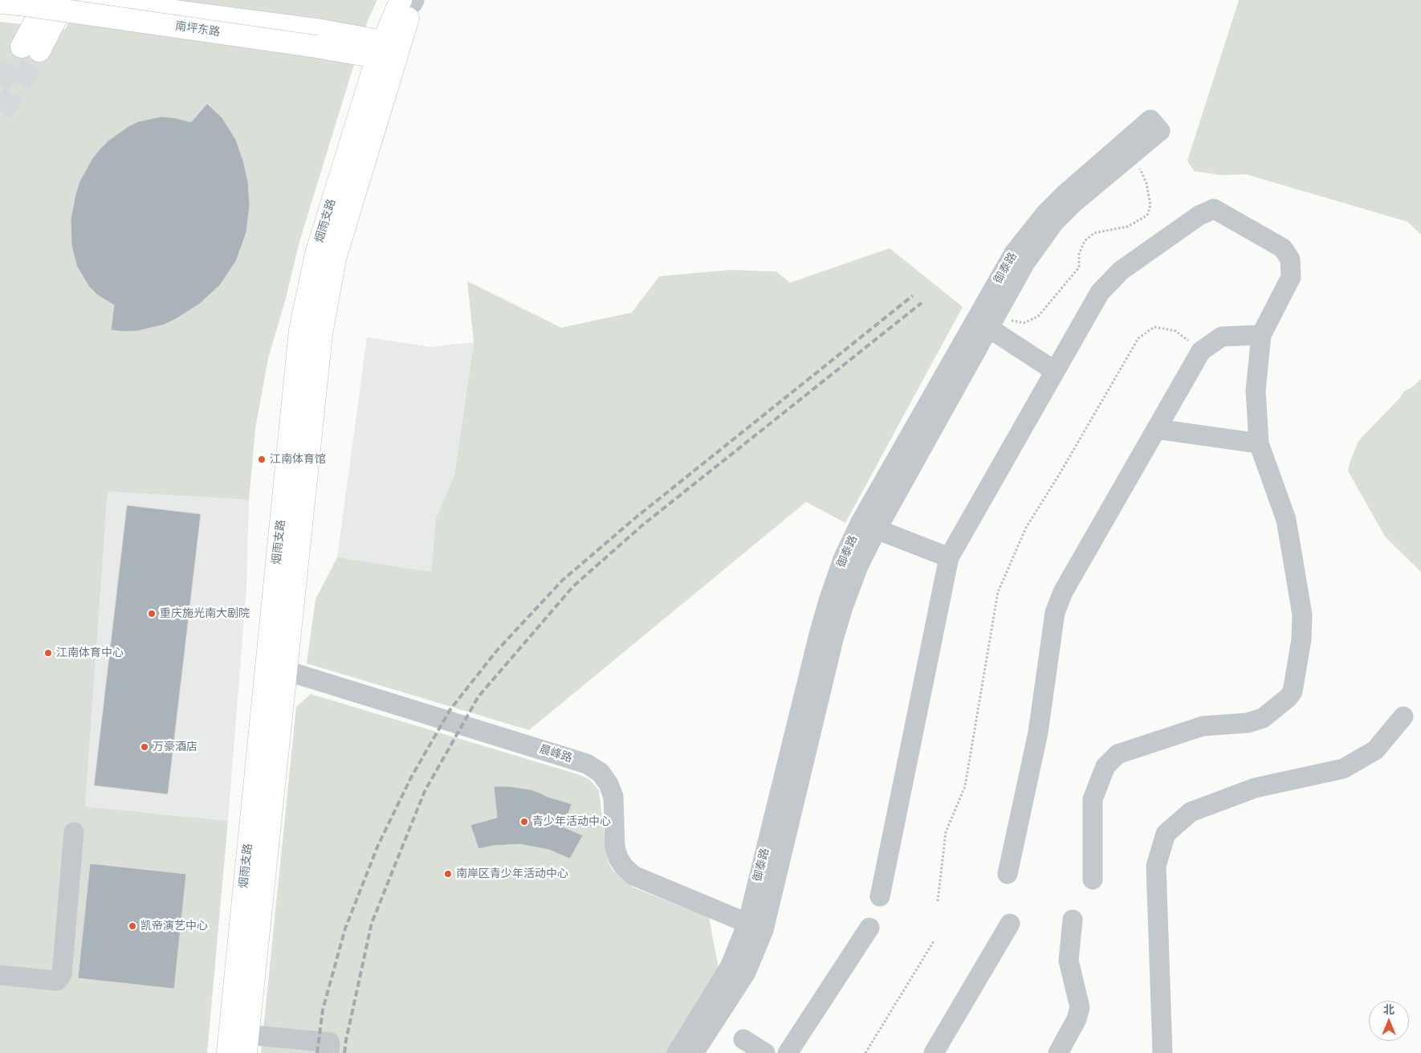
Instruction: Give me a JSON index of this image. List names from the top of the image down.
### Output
{
  "streets": {
    "main road": ["南坪东路", "烟雨支路"],
    "street": ["御泰路", "晨峰路"]
  },
  "crossings": [
    ["南坪东路", "烟雨支路"],
    ["烟雨支路", "晨峰路"],
    ["御泰路", "晨峰路"]
  ],
  "places": [
    "江南体育馆",
    "重庆施光南大剧院",
    "江南体育中心",
    "万豪酒店",
    "青少年活动中心",
    "南岸区青少年活动中心",
    "凯帝演艺中心"
  ],
  "north": "top"
}
